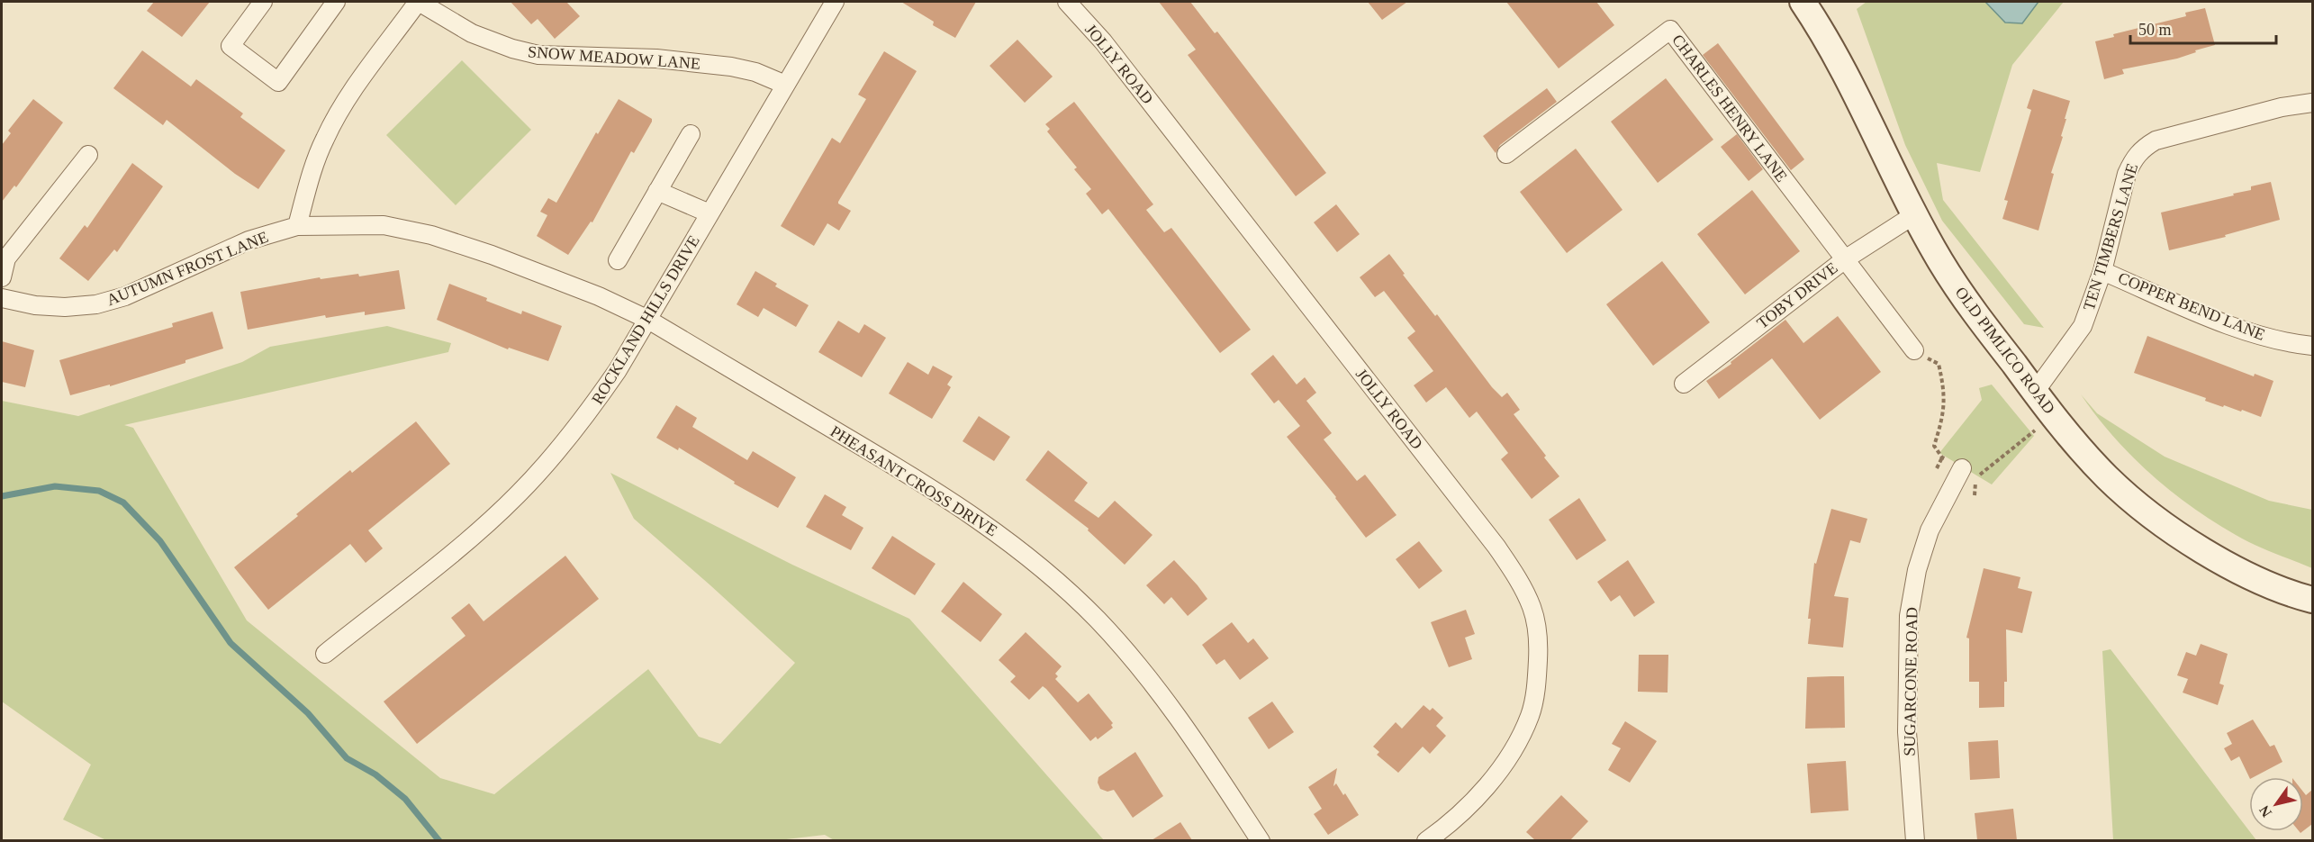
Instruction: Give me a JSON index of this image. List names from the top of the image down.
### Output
{
  "streets": {
    "street": [
      "SNOW MEADOW LANE",
      "JOLLY ROAD",
      "CHARLES HENRY LANE",
      "TEN TIMBERS LANE",
      "AUTUMN FROST LANE",
      "TOBY DRIVE",
      "COPPER BEND LANE",
      "ROCKLAND HILLS DRIVE",
      "OLD PIMLICO ROAD",
      "PHEASANT CROSS DRIVE",
      "SUGARCONE ROAD"
    ]
  },
  "crossings": [
    ["SNOW MEADOW LANE", "ROCKLAND HILLS DRIVE"],
    ["CHARLES HENRY LANE", "TOBY DRIVE"],
    ["TEN TIMBERS LANE", "COPPER BEND LANE"],
    ["TEN TIMBERS LANE", "OLD PIMLICO ROAD"],
    ["AUTUMN FROST LANE", "ROCKLAND HILLS DRIVE"],
    ["AUTUMN FROST LANE", "PHEASANT CROSS DRIVE"],
    ["TOBY DRIVE", "OLD PIMLICO ROAD"],
    ["ROCKLAND HILLS DRIVE", "PHEASANT CROSS DRIVE"]
  ],
  "scale_bar": "50 m",
  "north": "bottom left"
}
